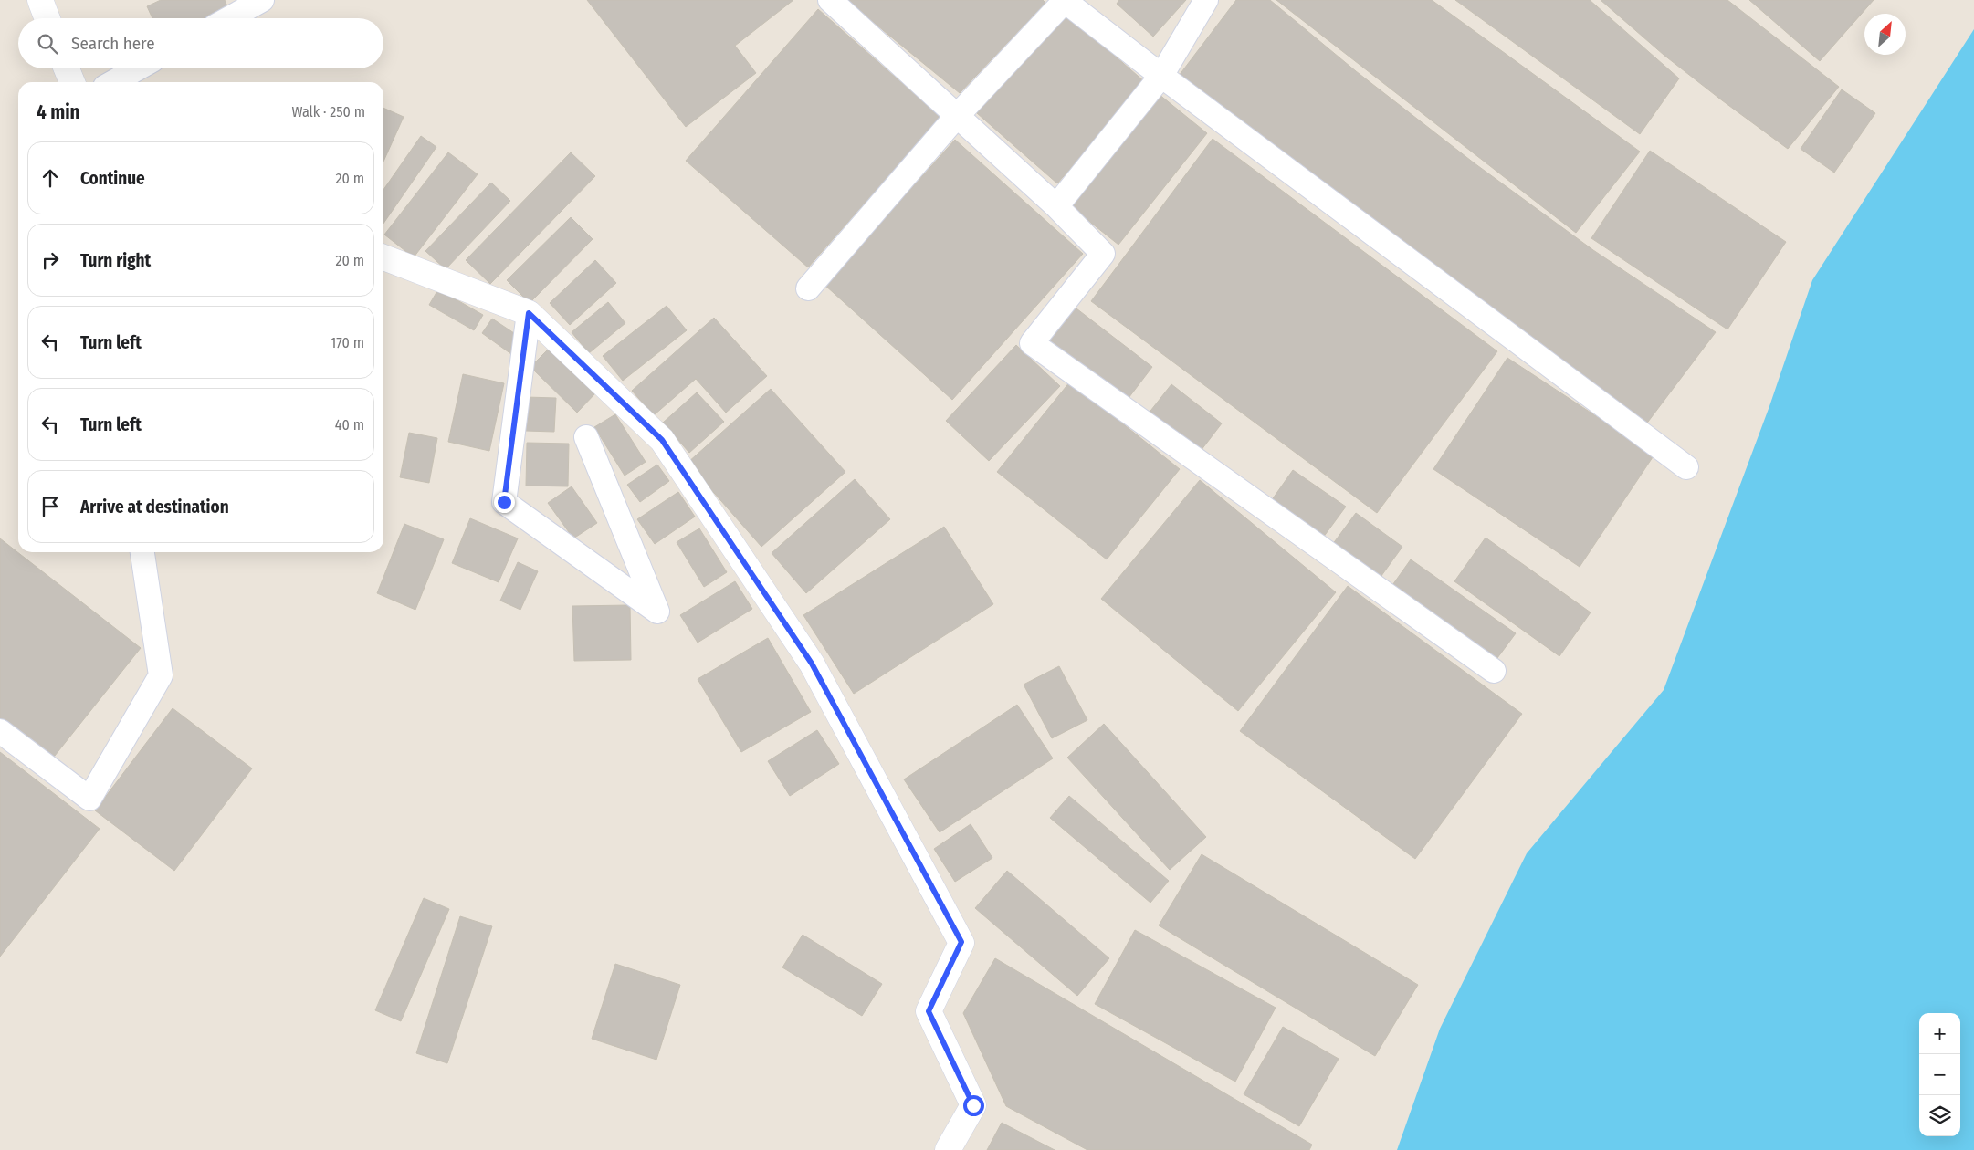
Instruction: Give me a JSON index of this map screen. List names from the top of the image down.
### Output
{
  "north": "top right",
  "page": {
    "search": "Search here",
    "heading": ["4 min", "Walk · 250 m"],
    "list": [
      ["Continue", "20 m"],
      ["Turn right", "20 m"],
      ["Turn left", "170 m"],
      ["Turn left", "40 m"],
      "Arrive at destination"
    ],
    "map_buttons": ["+", "−"]
  }
}
